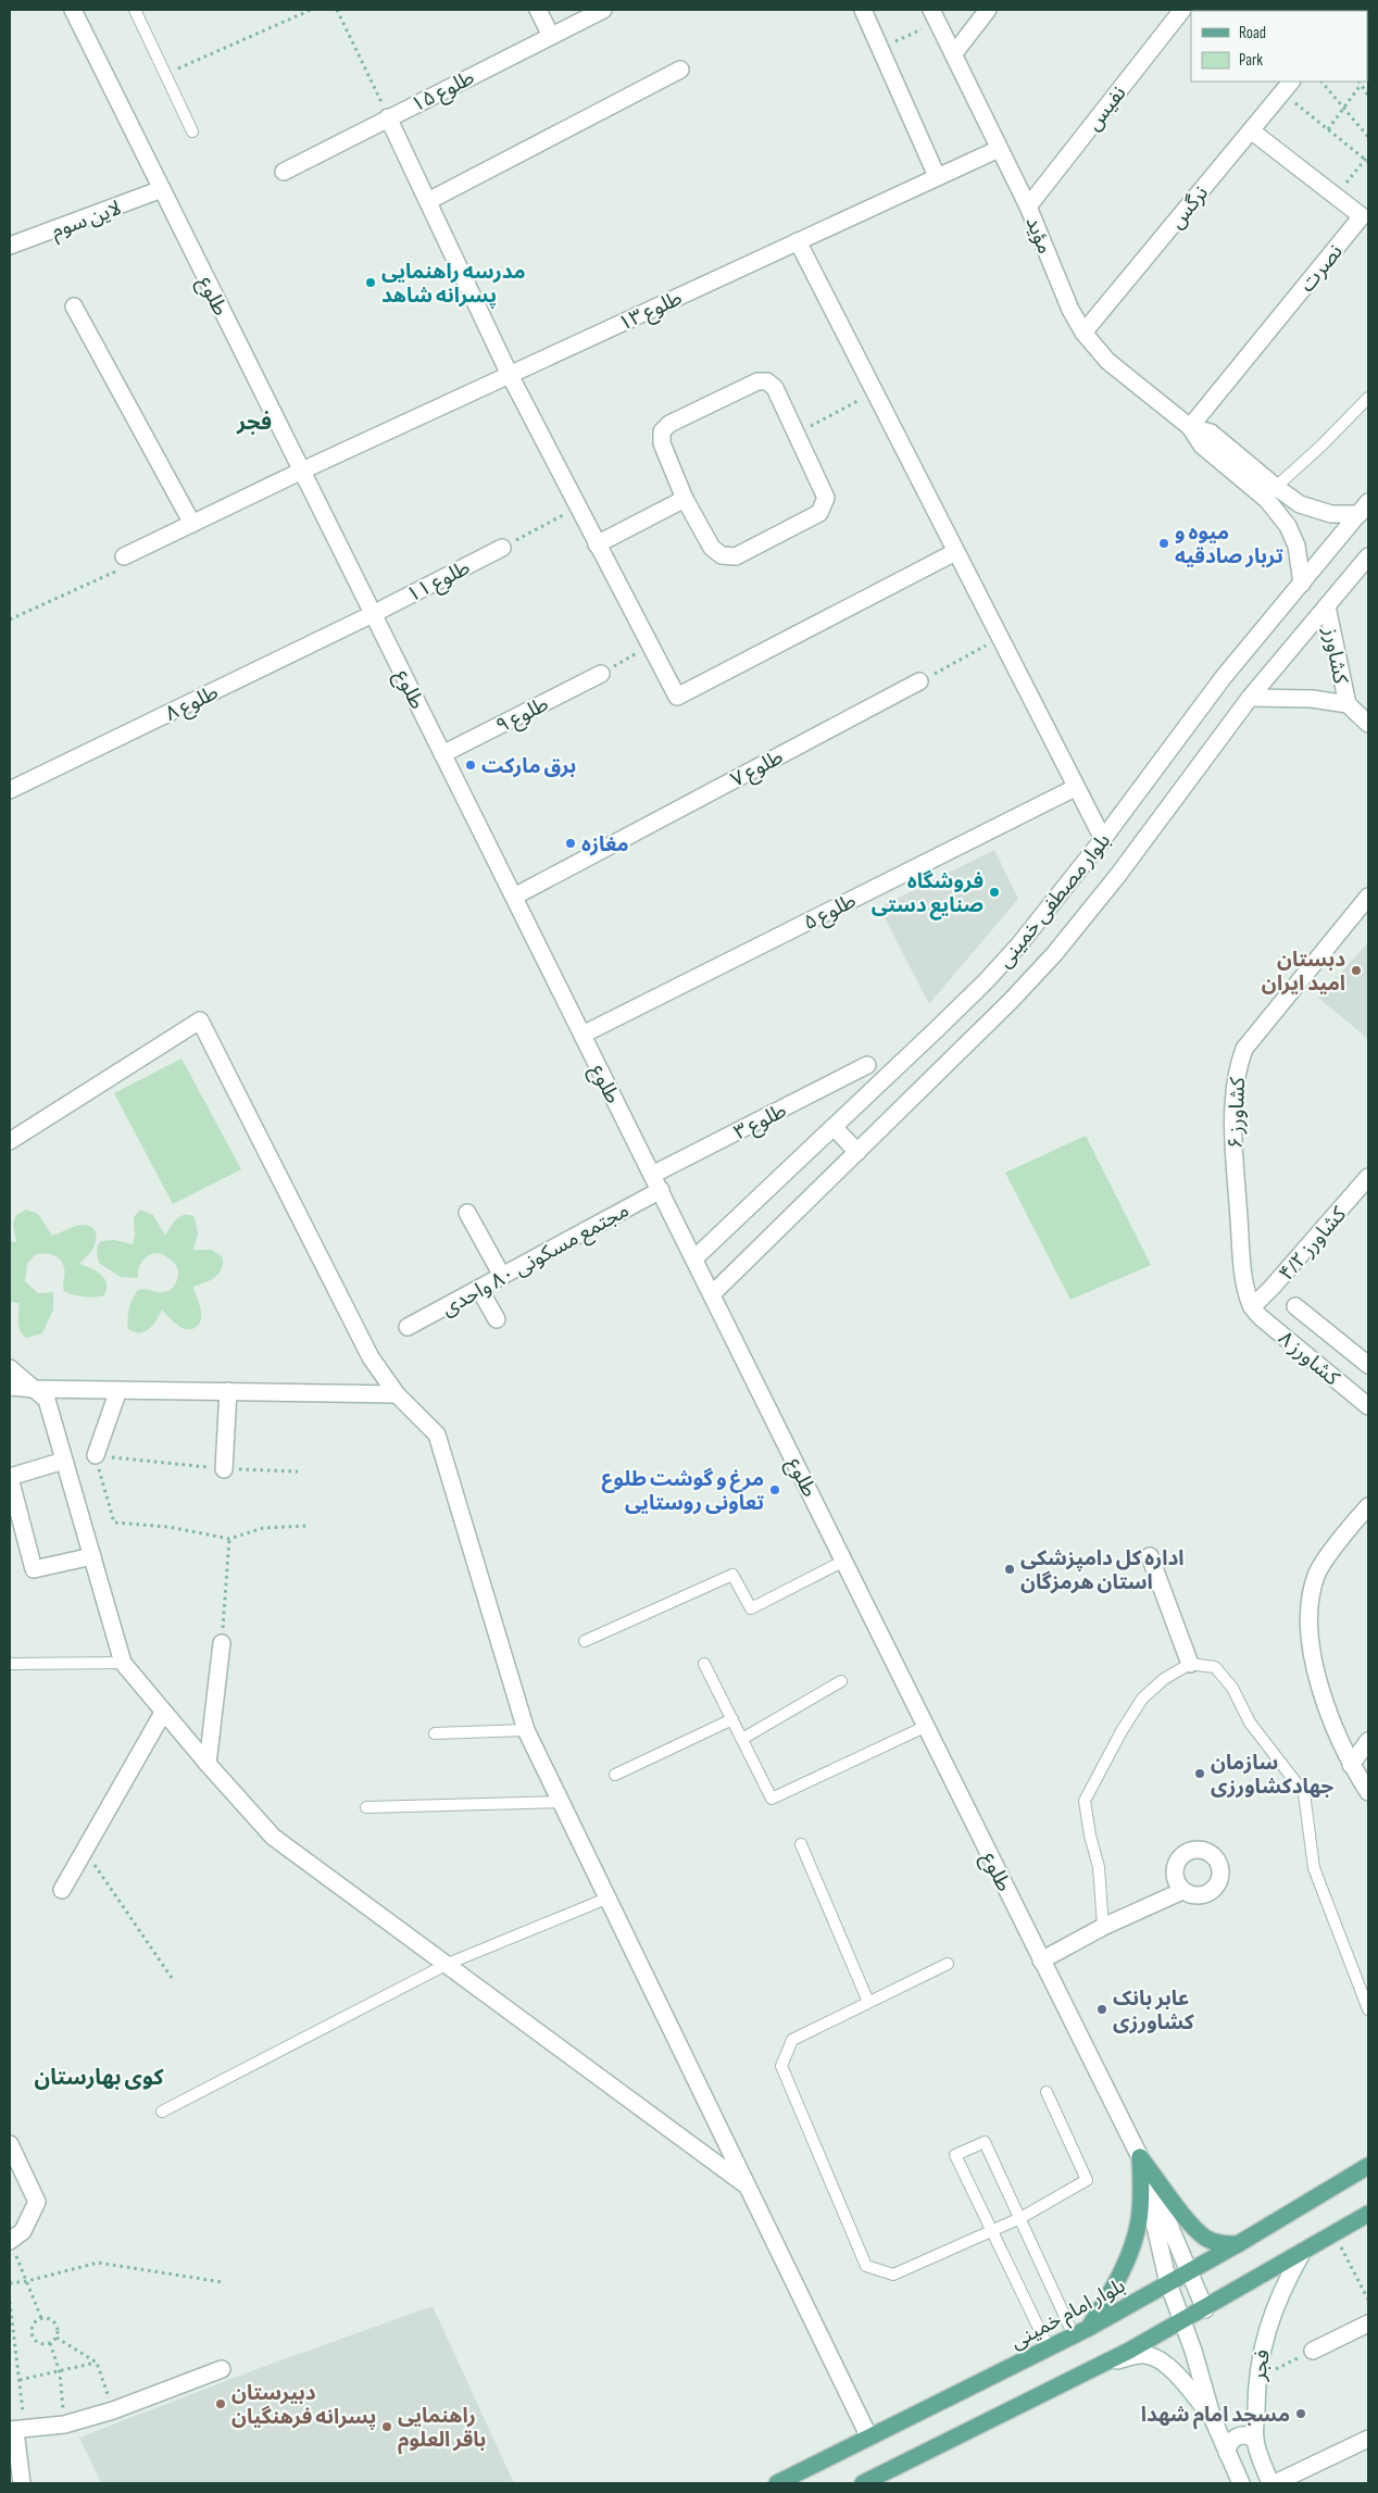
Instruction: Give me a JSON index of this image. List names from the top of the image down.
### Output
{
  "streets": {
    "main road": ["بلوار امام خمینی"],
    "street": [
      "طلوع ۱۵",
      "نفیس",
      "نرگس",
      "لاین سوم",
      "مؤید",
      "نصرت",
      "طلوع",
      "طلوع ۱۳",
      "طلوع ۱۱",
      "کشاورز",
      "طلوع ۸",
      "طلوع ۹",
      "طلوع ۷",
      "بلوار مصطفی خمینی",
      "طلوع ۵",
      "کشاورز ۶",
      "طلوع ۳",
      "کشاورز ۴/۲",
      "مجتمع مسکونی ۸۰ واحدی",
      "کشاورز ۸",
      "فجر"
    ]
  },
  "crossings": [
    ["نفیس", "مؤید"],
    ["نرگس", "مؤید"],
    ["نرگس", "نصرت"],
    ["لاین سوم", "طلوع"],
    ["مؤید", "نصرت"],
    ["مؤید", "طلوع ۱۳"],
    ["مؤید", "بلوار مصطفی خمینی"],
    ["طلوع", "طلوع ۱۳"],
    ["طلوع", "طلوع ۱۱"],
    ["طلوع", "طلوع ۸"],
    ["طلوع", "طلوع ۹"],
    ["طلوع", "طلوع ۷"],
    ["طلوع", "بلوار مصطفی خمینی"],
    ["طلوع", "طلوع ۵"],
    ["طلوع", "طلوع ۳"],
    ["طلوع", "مجتمع مسکونی ۸۰ واحدی"],
    ["طلوع", "بلوار امام خمینی"],
    ["طلوع ۱۱", "طلوع ۸"],
    ["کشاورز", "بلوار مصطفی خمینی"],
    ["کشاورز ۶", "کشاورز ۴/۲"],
    ["کشاورز ۶", "کشاورز ۸"],
    ["کشاورز ۴/۲", "کشاورز ۸"]
  ],
  "districts": ["فجر", "کوی بهارستان"],
  "places": [
    "مدرسه راهنمایی پسرانه شاهد",
    "میوه و تربار صادقیه",
    "برق مارکت",
    "مغازه",
    "فروشگاه صنایع دستی",
    "دبستان امید ایران",
    "مرغ و گوشت طلوع تعاونی روستایی",
    "اداره کل دامپزشکی استان هرمزگان",
    "سازمان جهادکشاورزی",
    "عابر بانک کشاورزی",
    "دبیرستان پسرانه فرهنگیان",
    "مسجد امام شهدا",
    "راهنمایی باقر العلوم"
  ],
  "legend": ["Road", "Park"]
}
